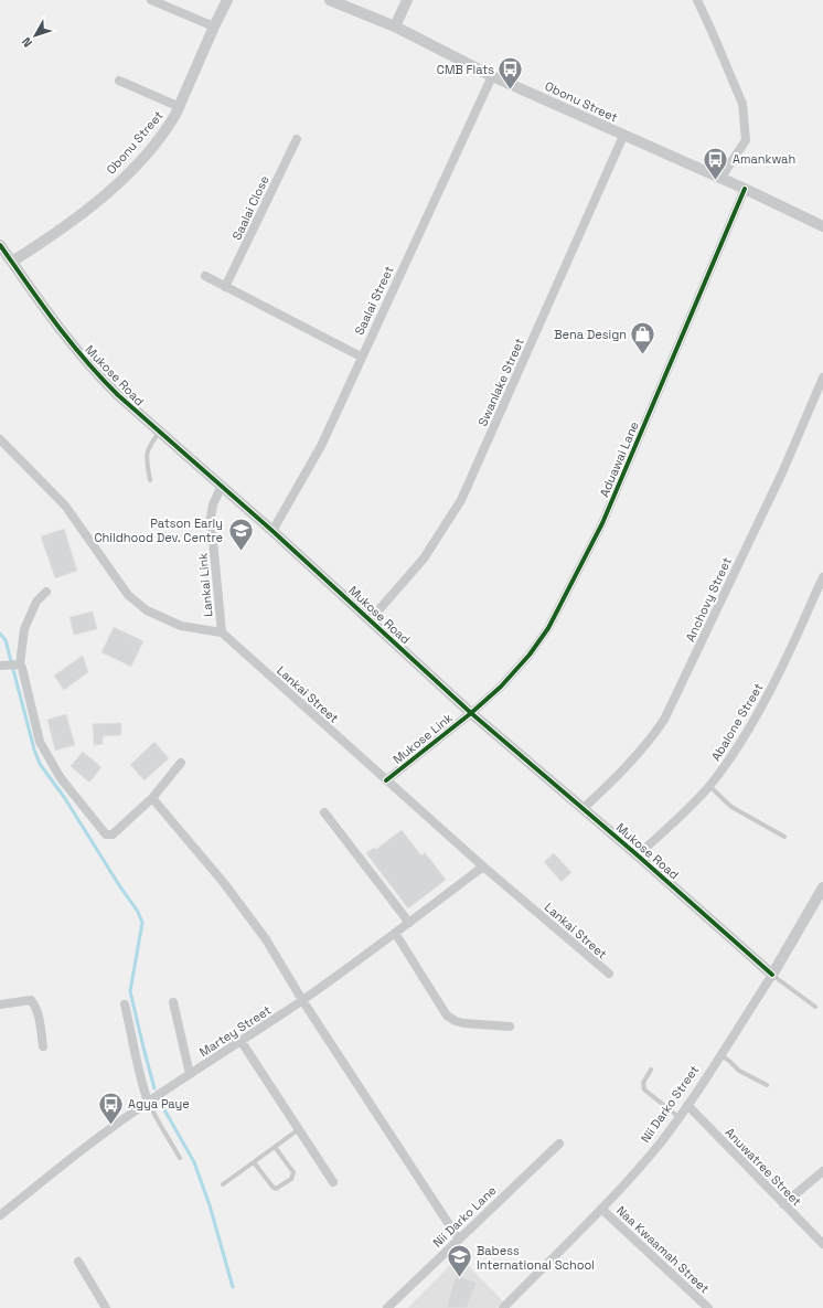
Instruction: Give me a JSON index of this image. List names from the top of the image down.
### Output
{
  "streets": {
    "street": [
      "Obonu Street",
      "Saalai Close",
      "Saalai Street",
      "Mukose Road",
      "Swanlake Street",
      "Aduawai Lane",
      "Lankai Link",
      "Anchovy Street",
      "Lankai Street",
      "Abalone Street",
      "Mukose Link",
      "Martey Street",
      "Nii Darko Street",
      "Anuwatree Street",
      "Nii Darko Lane",
      "Naa Kwaamah Street"
    ]
  },
  "crossings": [
    ["Obonu Street", "Saalai Street"],
    ["Obonu Street", "Mukose Road"],
    ["Obonu Street", "Swanlake Street"],
    ["Obonu Street", "Aduawai Lane"],
    ["Saalai Street", "Mukose Road"],
    ["Mukose Road", "Swanlake Street"],
    ["Mukose Road", "Aduawai Lane"],
    ["Mukose Road", "Lankai Link"],
    ["Mukose Road", "Anchovy Street"],
    ["Mukose Road", "Abalone Street"],
    ["Mukose Road", "Mukose Link"],
    ["Mukose Road", "Nii Darko Street"],
    ["Aduawai Lane", "Mukose Link"],
    ["Lankai Link", "Lankai Street"],
    ["Lankai Street", "Mukose Link"],
    ["Lankai Street", "Martey Street"],
    ["Nii Darko Street", "Anuwatree Street"],
    ["Nii Darko Street", "Naa Kwaamah Street"]
  ],
  "places": {
    "bus stop": ["CMB Flats", "Amankwah", "Agya Paye"],
    "shop": ["Bena Design"],
    "school or university": ["Patson Early Childhood Dev. Centre", "Babess International School"]
  },
  "north": "bottom left"
}
